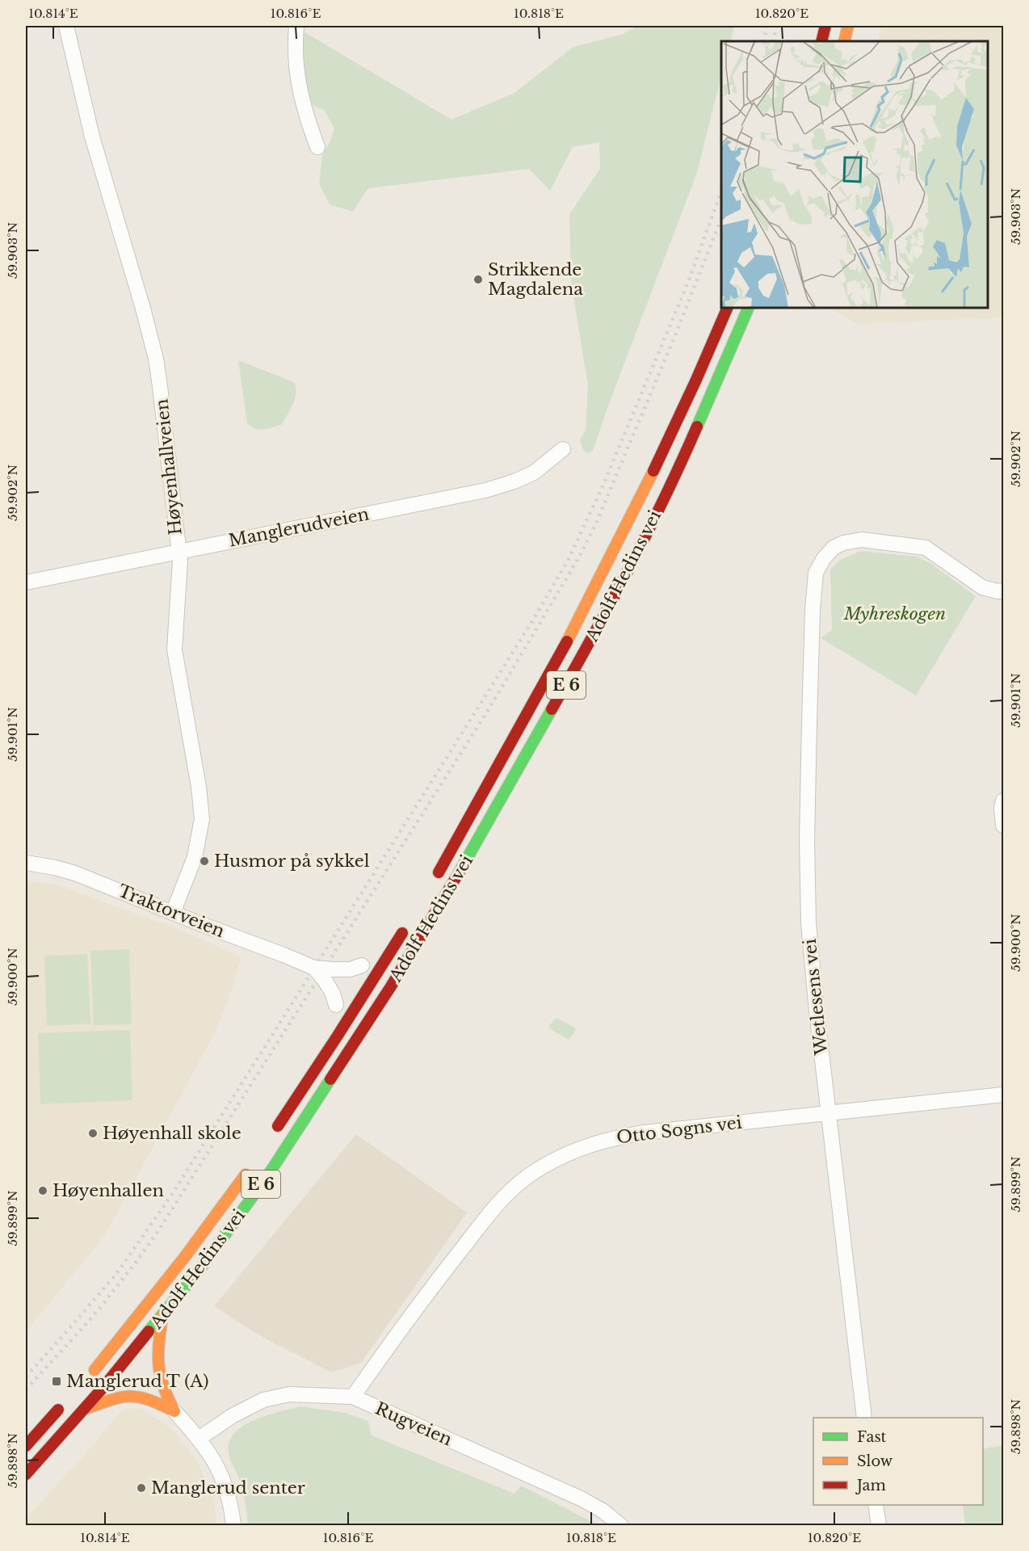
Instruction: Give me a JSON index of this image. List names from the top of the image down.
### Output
{
  "streets": {
    "highway": ["Adolf Hedins vei", "E 6"],
    "street": [
      "Høyenhallveien",
      "Manglerudveien",
      "Traktorveien",
      "Wetlesens vei",
      "Otto Sogns vei",
      "Rugveien"
    ]
  },
  "crossings": [
    ["Høyenhallveien", "Manglerudveien"],
    ["Høyenhallveien", "Traktorveien"],
    ["Adolf Hedins vei", "E 6"],
    ["Wetlesens vei", "Otto Sogns vei"],
    ["Otto Sogns vei", "Rugveien"]
  ],
  "parks": ["Myhreskogen"],
  "places": {
    "other": [
      "Strikkende Magdalena",
      "Husmor på sykkel",
      "Høyenhall skole",
      "Høyenhallen",
      "Manglerud senter"
    ],
    "transit": ["Manglerud T (A)"]
  },
  "legend": ["Fast", "Slow", "Jam"],
  "coordinates": [
    "10.814°E",
    "10.816°E",
    "10.818°E",
    "10.820°E",
    "59.903°N",
    "59.902°N",
    "59.901°N",
    "59.900°N",
    "59.899°N",
    "59.898°N"
  ]
}
